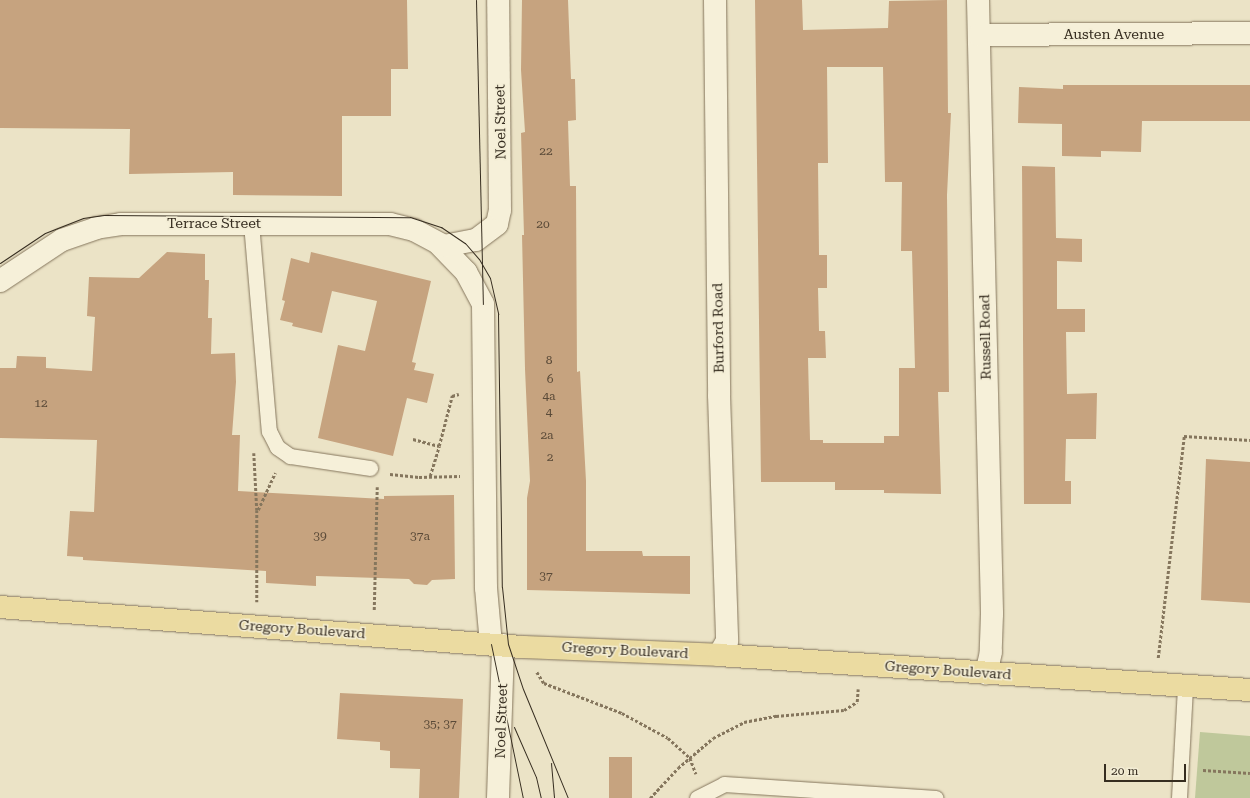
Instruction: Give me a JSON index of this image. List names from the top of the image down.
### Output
{
  "streets": {
    "main road": ["Gregory Boulevard"],
    "street": [
      "Austen Avenue",
      "Noel Street",
      "Terrace Street",
      "Burford Road",
      "Russell Road"
    ]
  },
  "crossings": [
    ["Austen Avenue", "Russell Road"],
    ["Noel Street", "Terrace Street"],
    ["Noel Street", "Gregory Boulevard"],
    ["Burford Road", "Gregory Boulevard"],
    ["Russell Road", "Gregory Boulevard"]
  ],
  "house_numbers": [
    "22",
    "20",
    "8",
    "6",
    "4a",
    "12",
    "4",
    "2a",
    "2",
    "39",
    "37a",
    "37",
    "35; 37"
  ],
  "scale_bar": "20 m"
}
